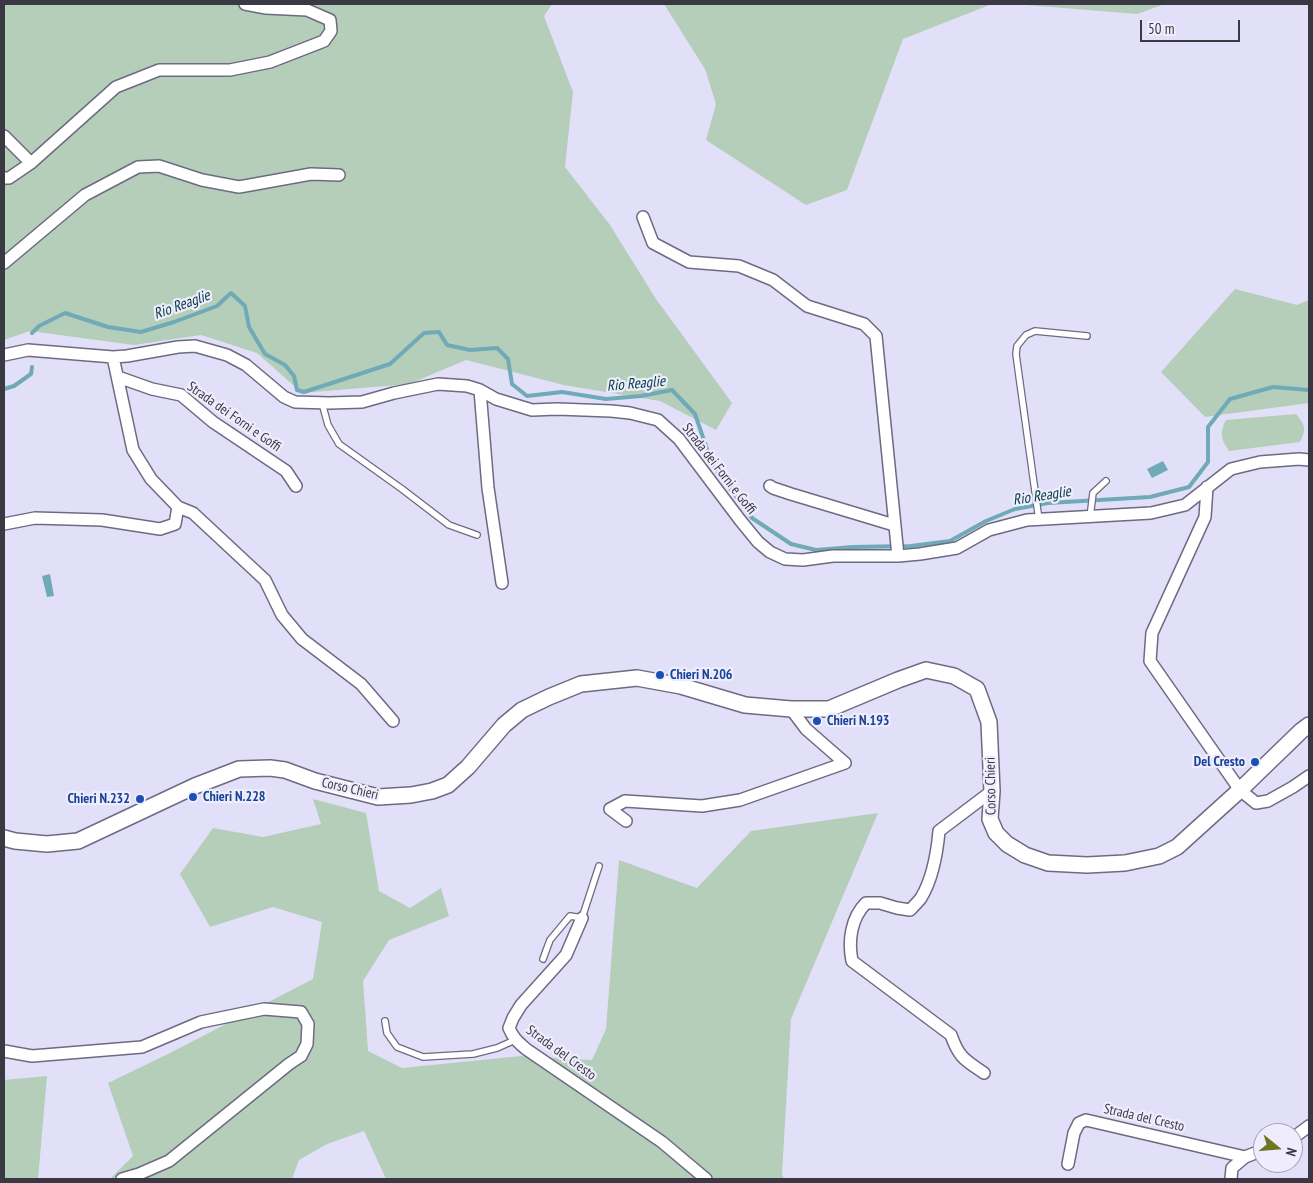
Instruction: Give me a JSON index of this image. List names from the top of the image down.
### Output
{
  "streets": {
    "main road": ["Corso Chieri"],
    "street": ["Strada dei Forni e Goffi", "Strada del Cresto"]
  },
  "water": ["Rio Reaglie"],
  "places": [
    "Chieri N.206",
    "Chieri N.193",
    "Del Cresto",
    "Chieri N.228",
    "Chieri N.232"
  ],
  "scale_bar": "50 m",
  "north": "right"
}
